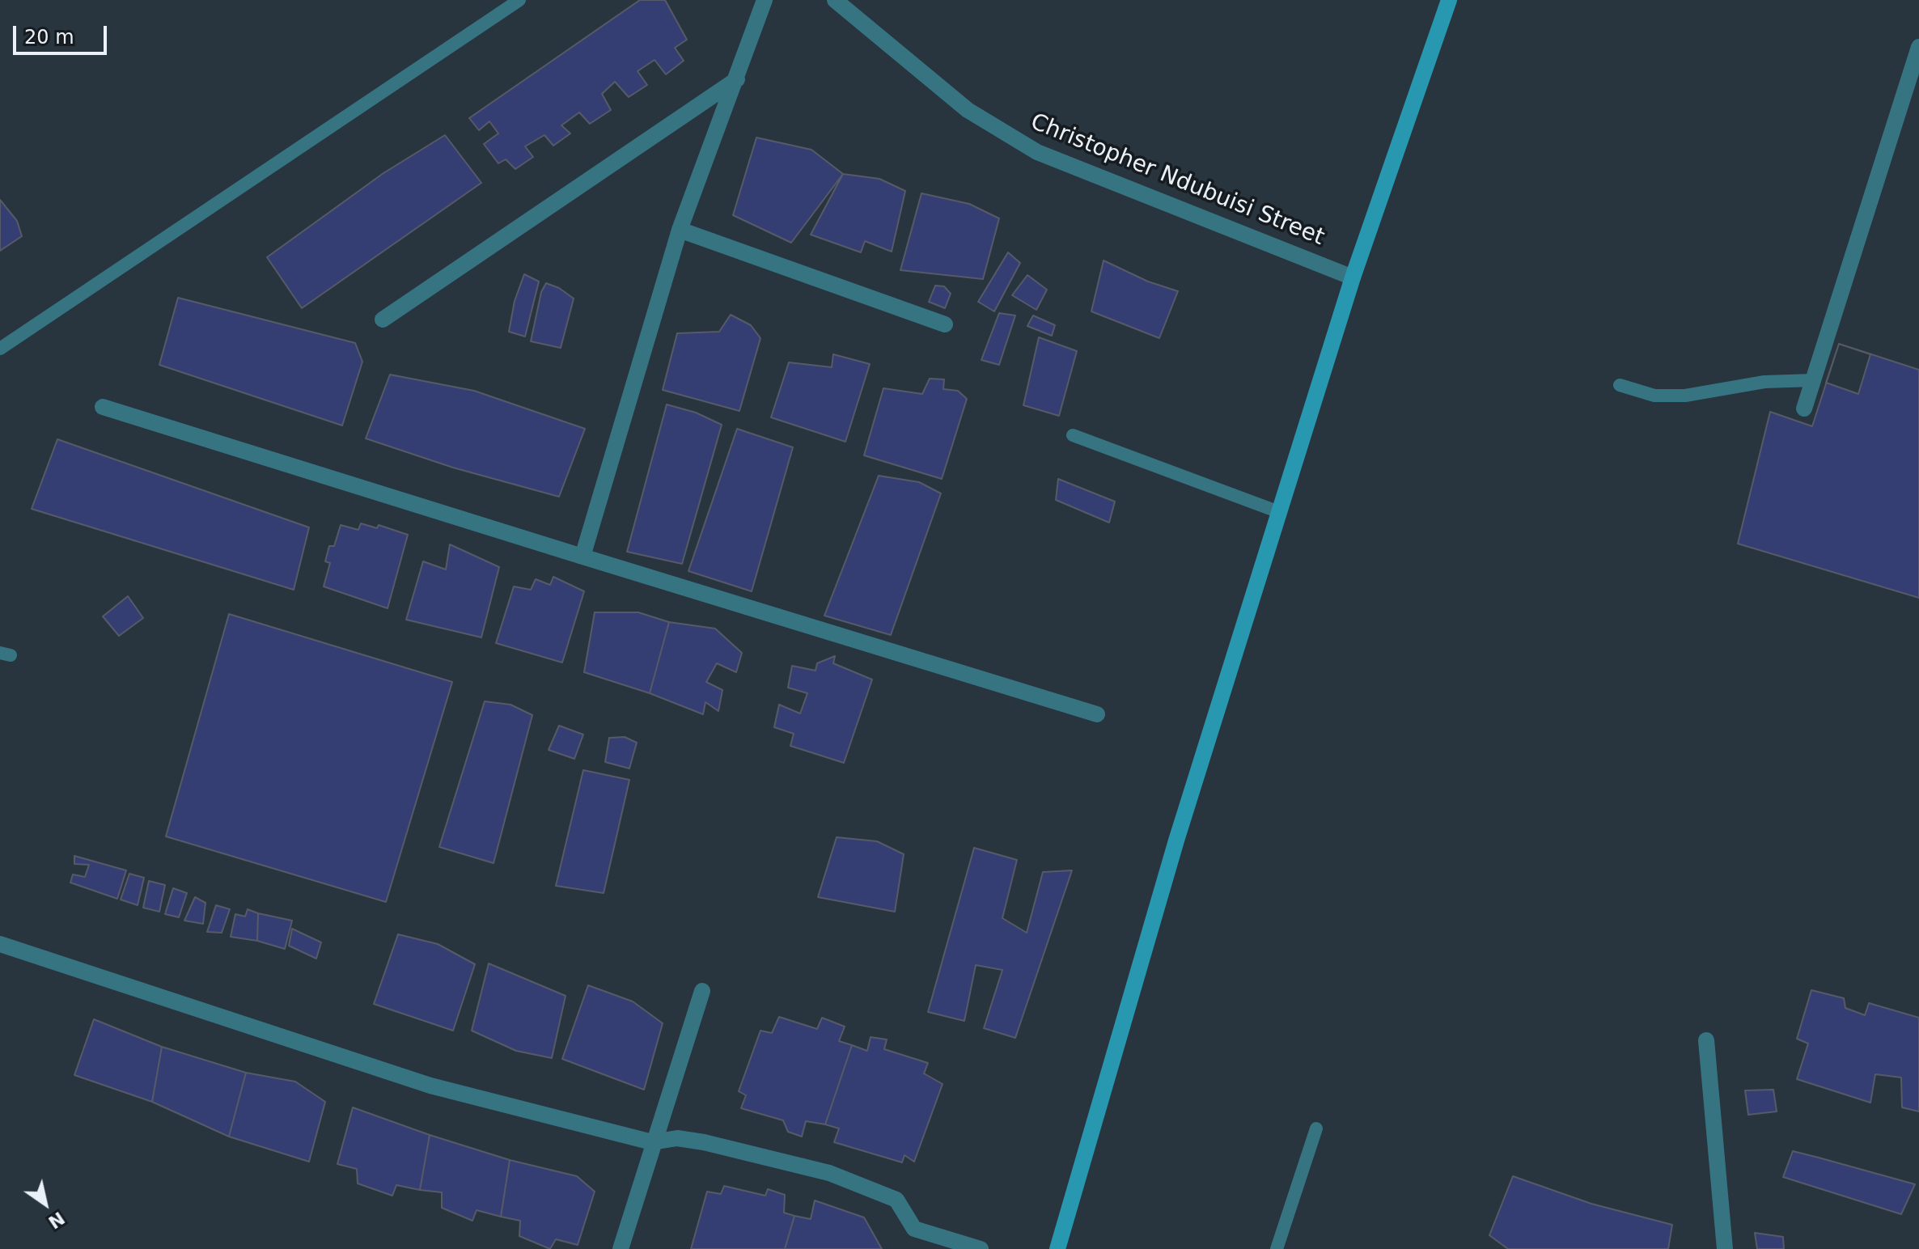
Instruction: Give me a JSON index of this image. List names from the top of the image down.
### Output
{
  "streets": {
    "street": ["Christopher Ndubuisi Street"]
  },
  "scale_bar": "20 m",
  "north": "bottom right"
}
